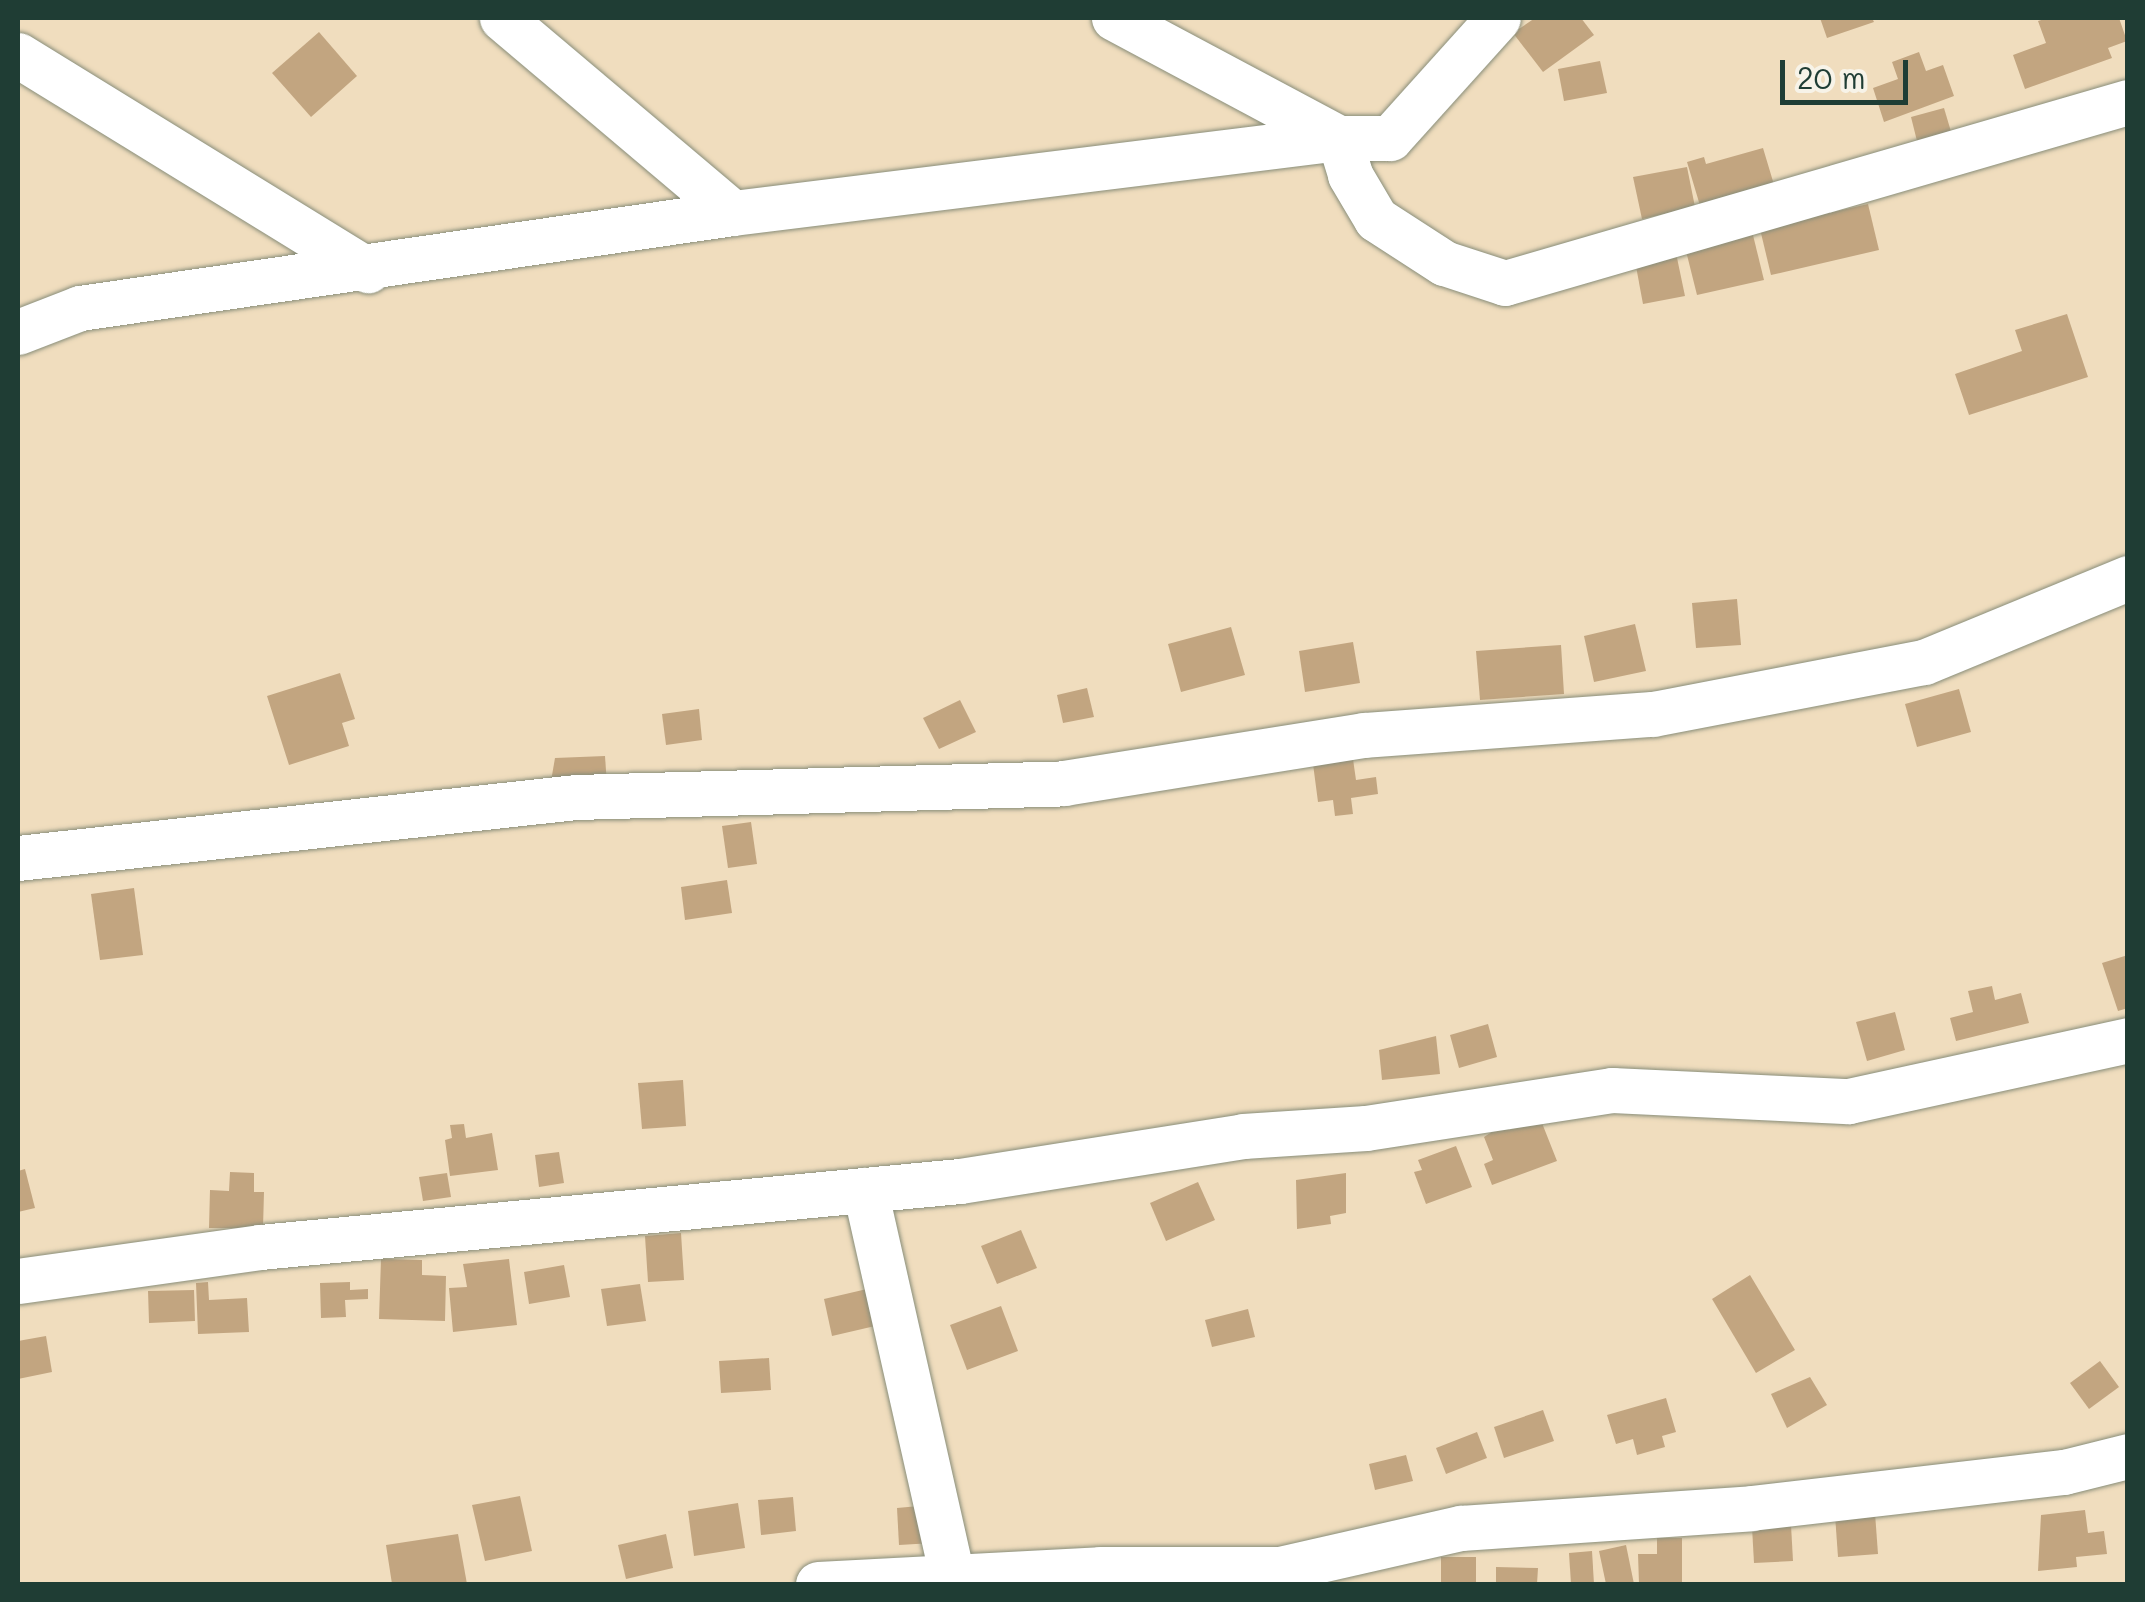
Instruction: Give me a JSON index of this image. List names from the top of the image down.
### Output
{
  "scale_bar": "20 m"
}
